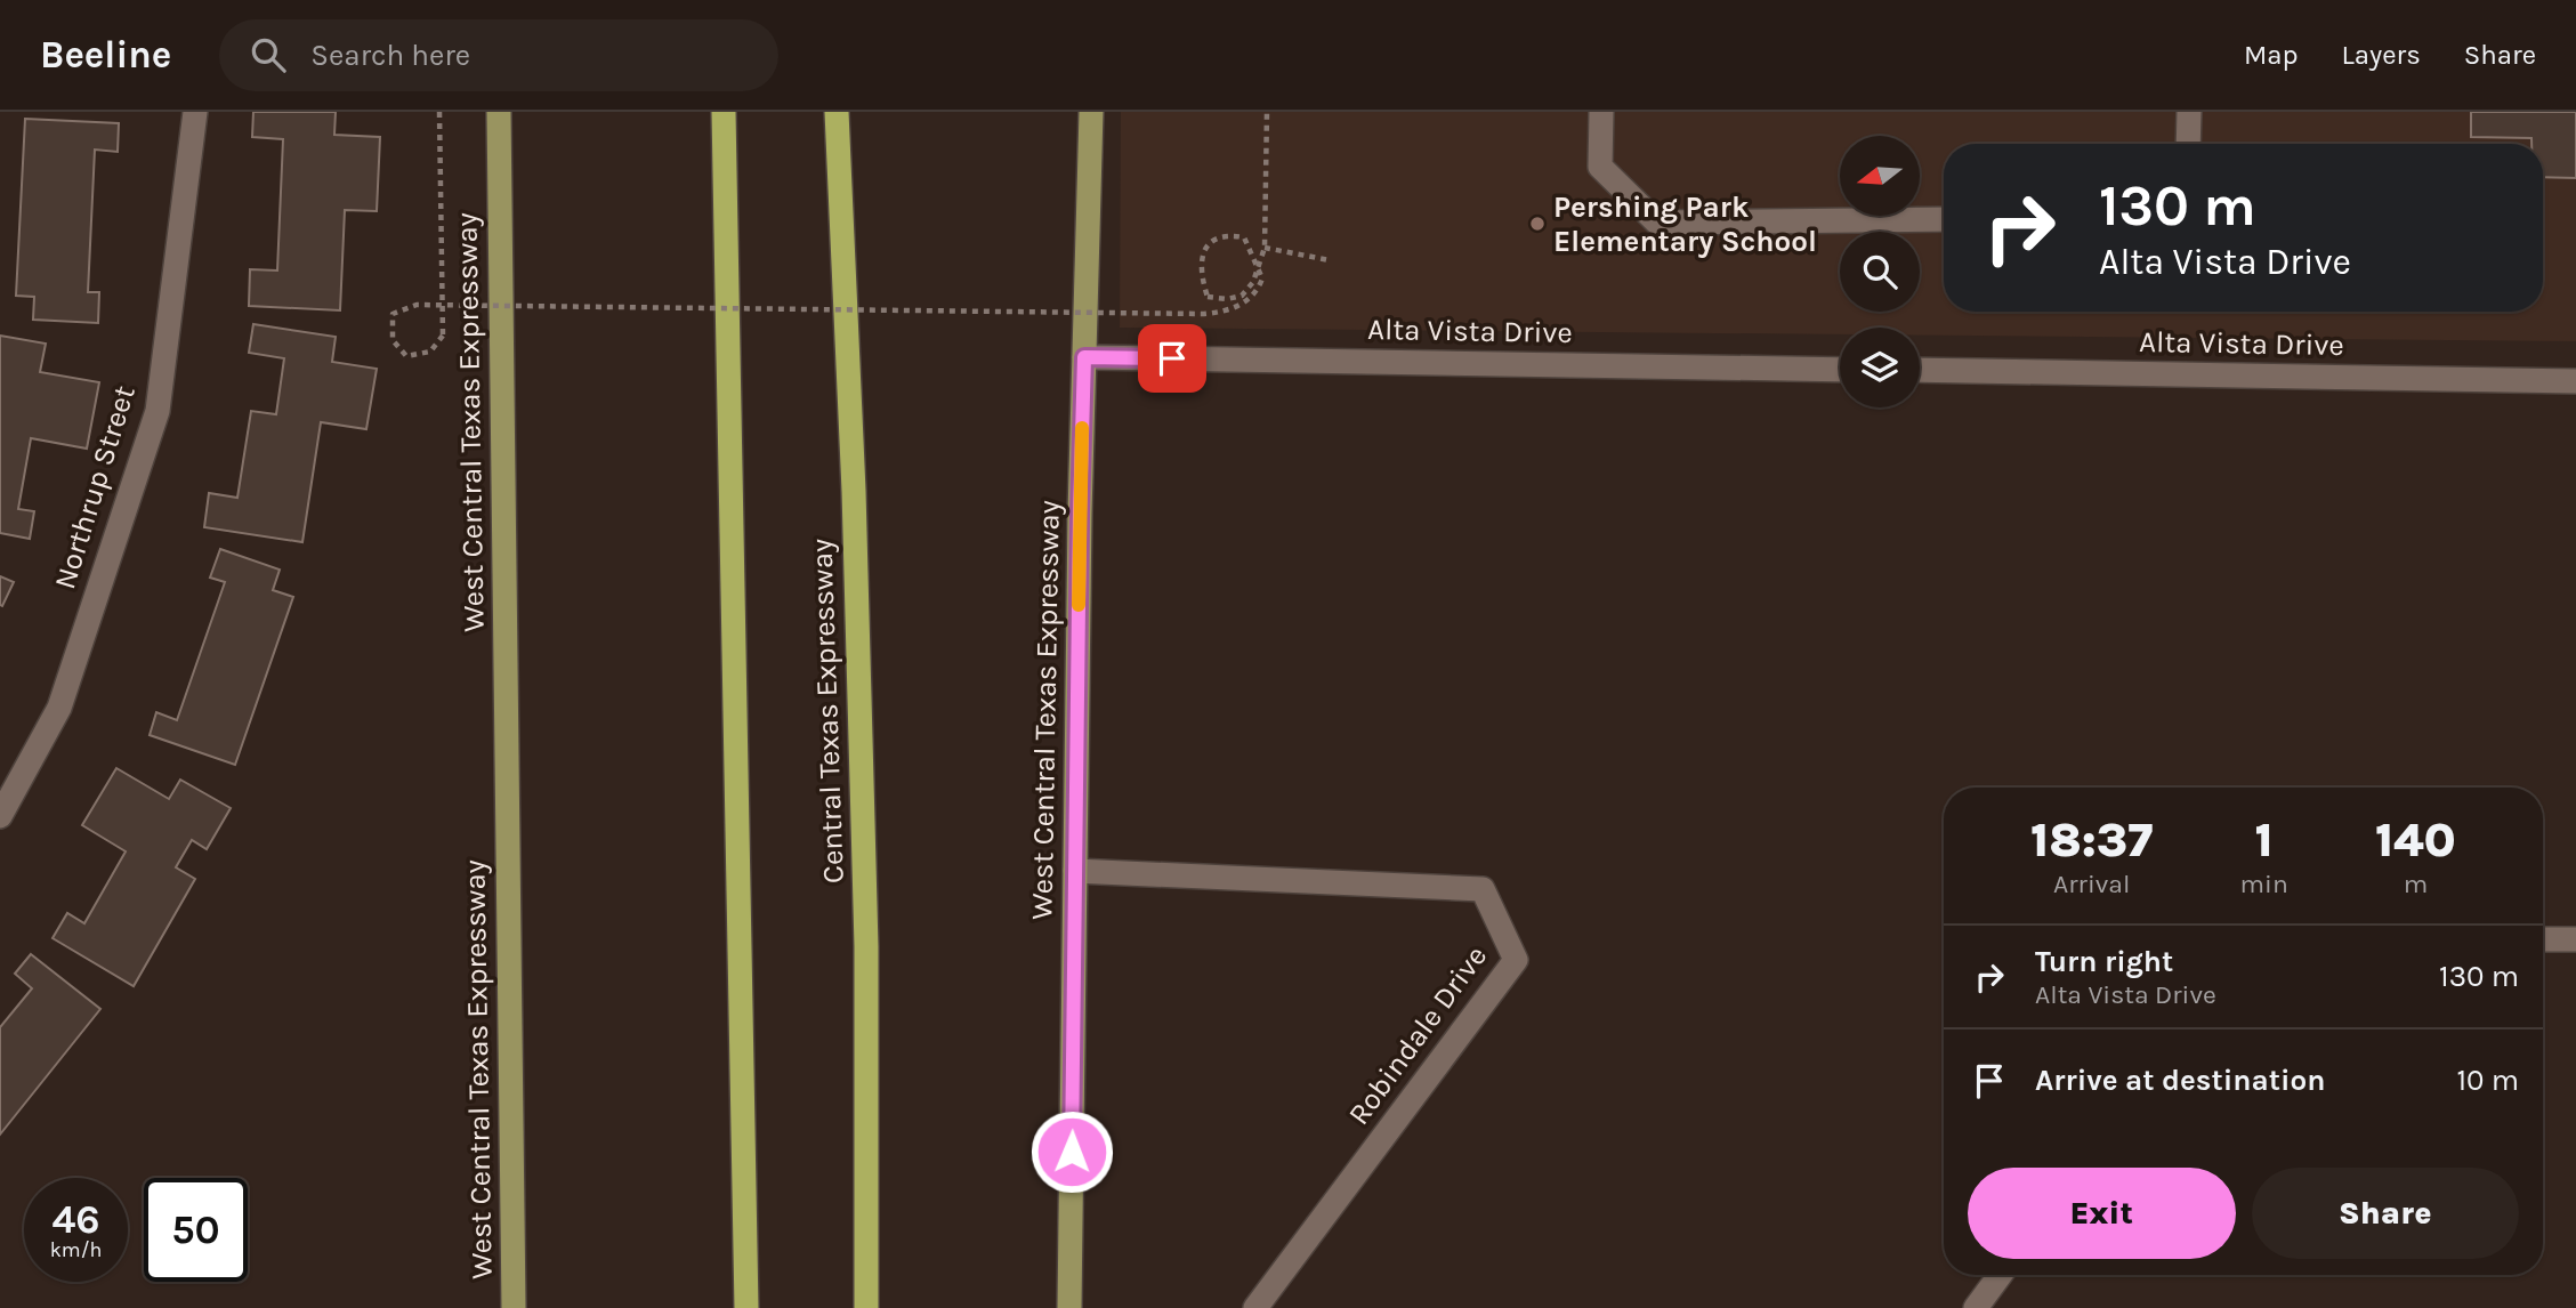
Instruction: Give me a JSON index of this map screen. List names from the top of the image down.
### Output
{
  "streets": {
    "highway": ["Central Texas Expressway"],
    "main road": ["West Central Texas Expressway"],
    "street": ["Alta Vista Drive", "Northrup Street", "Robindale Drive"]
  },
  "crossings": [
    ["Alta Vista Drive", "West Central Texas Expressway"],
    ["West Central Texas Expressway", "Robindale Drive"]
  ],
  "places": ["Pershing Park Elementary School"],
  "north": "left",
  "page": {
    "header": "Beeline",
    "search": "Search here",
    "nav": ["Map", "Layers", "Share"],
    "turn": ["130 m", "Alta Vista Drive"],
    "eta": [
      "18:37",
      "Arrival",
      "1",
      "min",
      "140",
      "m"
    ],
    "list": [
      {
        "name": "Turn right",
        "note": "Alta Vista Drive",
        "value": "130 m"
      },
      {
        "name": "Arrive at destination",
        "value": "10 m"
      }
    ],
    "buttons": ["Exit", "Share"],
    "speed": "46 km/h",
    "limit": "50"
  }
}
